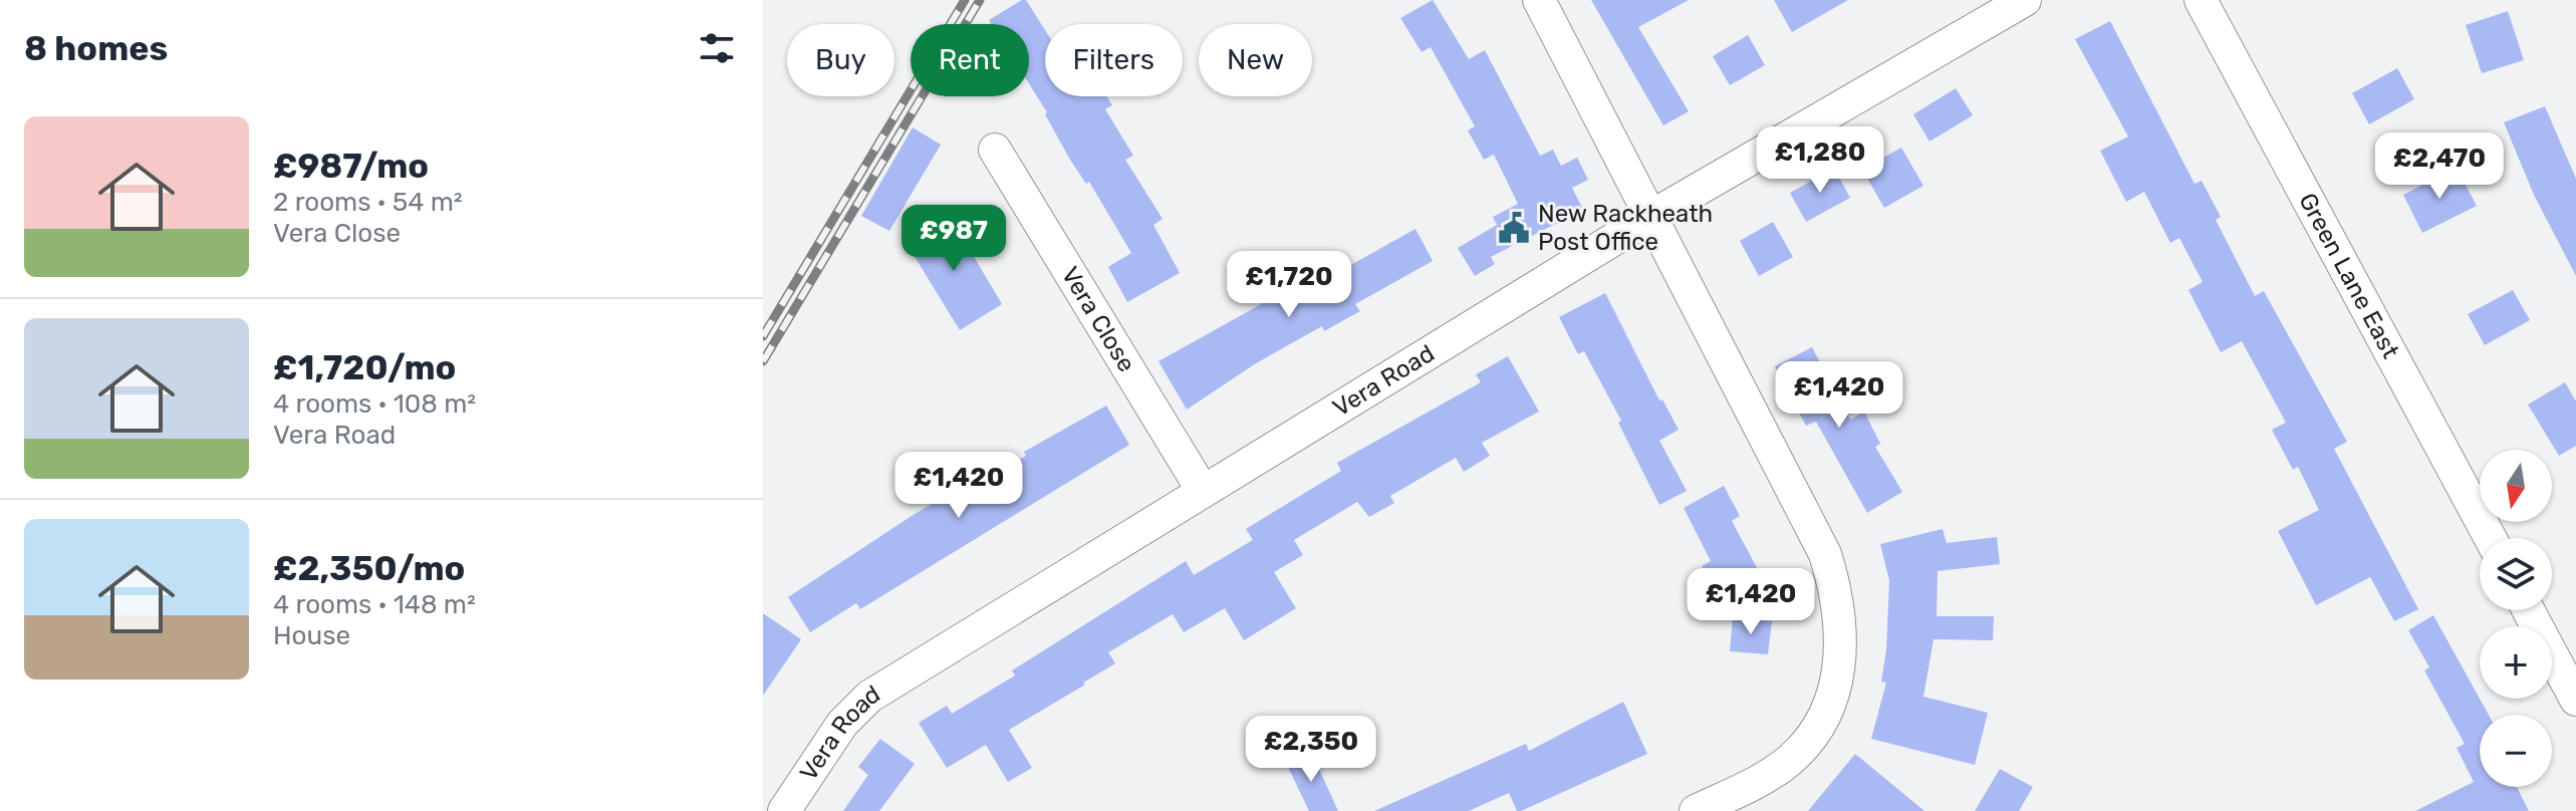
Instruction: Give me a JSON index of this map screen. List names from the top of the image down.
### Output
{
  "streets": {
    "street": ["Green Lane East", "Vera Close", "Vera Road"]
  },
  "crossings": [
    ["Vera Close", "Vera Road"]
  ],
  "places": {
    "public building": ["New Rackheath Post Office"]
  },
  "north": "bottom",
  "page": {
    "heading": "8 homes",
    "chip": [
      "Buy",
      "Rent",
      "Filters",
      "New"
    ],
    "list": [
      {
        "name": "£987/mo",
        "note": "2 rooms · 54 m² · Vera Close"
      },
      {
        "name": "£1,720/mo",
        "note": "4 rooms · 108 m² · Vera Road"
      },
      {
        "name": "£2,350/mo",
        "note": "4 rooms · 148 m² · House"
      }
    ],
    "price": [
      "£1,280",
      "£2,470",
      "£987",
      "£1,720",
      "£1,420",
      "£1,420",
      "£1,420",
      "£2,350"
    ],
    "map_buttons": ["+", "−"]
  }
}
